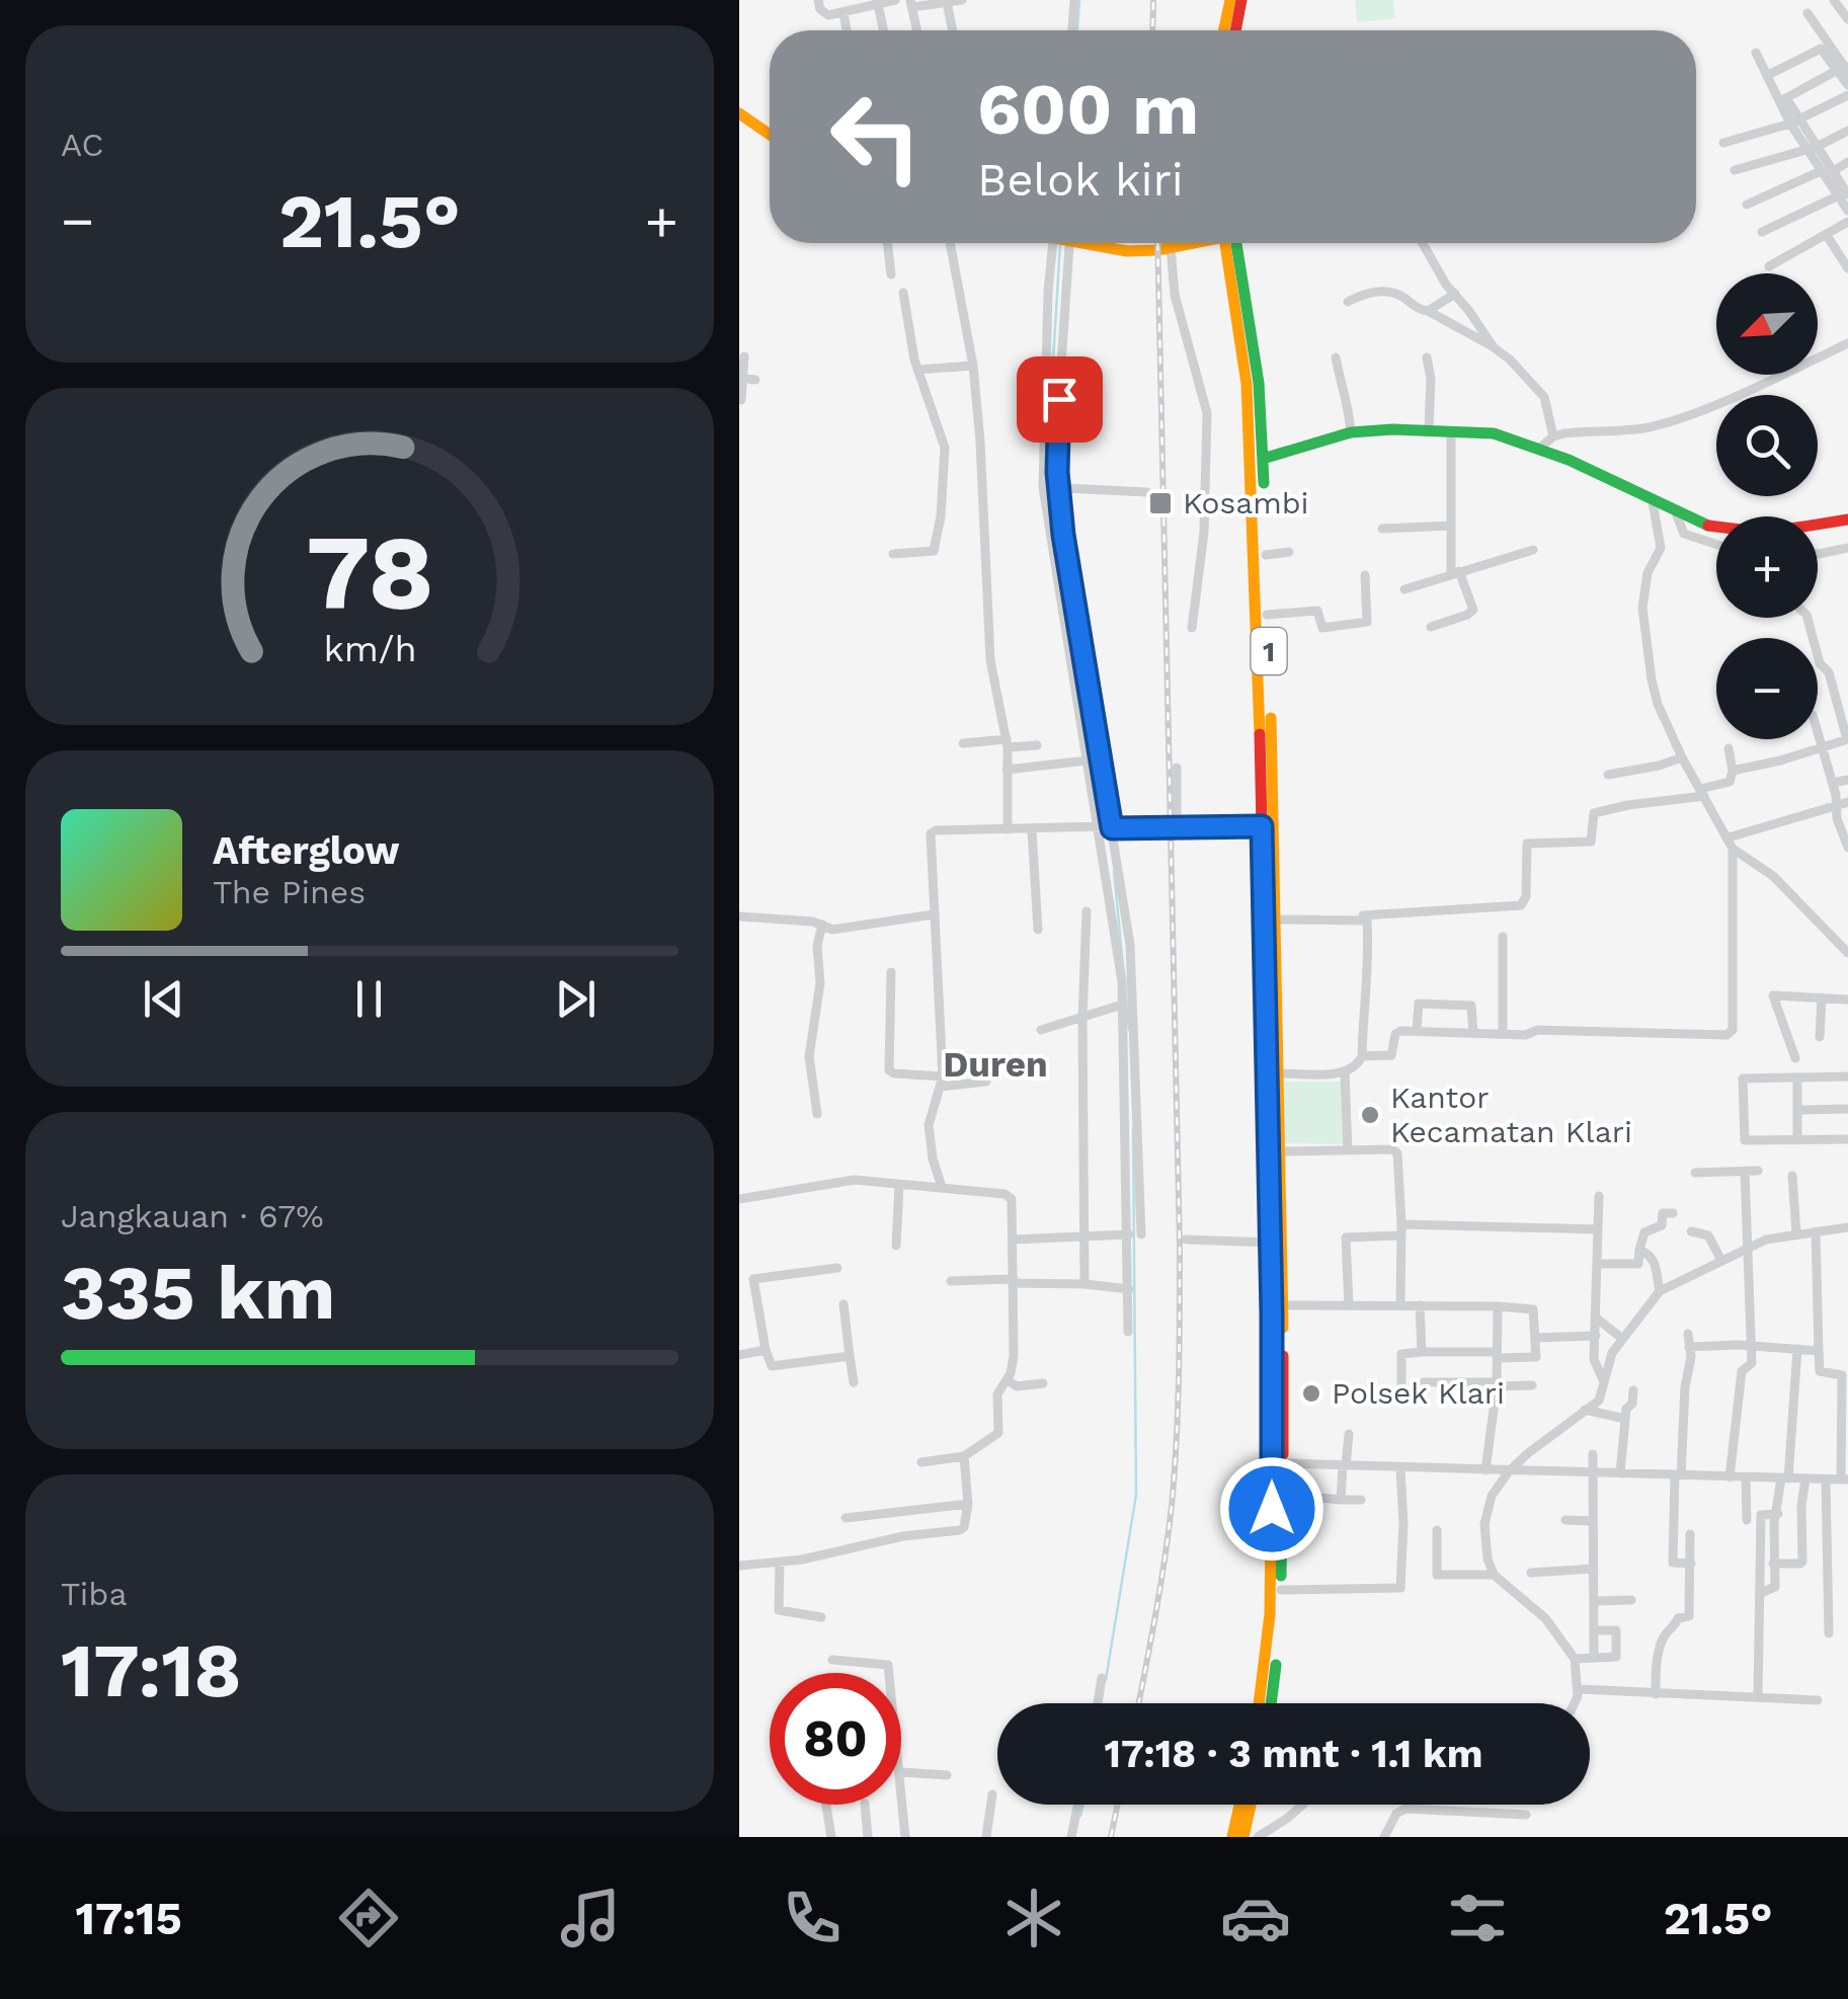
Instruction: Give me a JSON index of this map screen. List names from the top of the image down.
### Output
{
  "streets": {
    "main road": ["1"]
  },
  "districts": ["Duren"],
  "places": {
    "transit": ["Kosambi"],
    "other": ["Kantor Kecamatan Klari", "Polsek Klari"]
  },
  "north": "bottom left",
  "page": {
    "tile": [
      "AC",
      ["Jangkauan · 67%", "335 km"],
      ["Tiba", "17:18"]
    ],
    "turn": ["600 m", "Belok kiri"],
    "heat": ["−", "21.5°", "+"],
    "map_buttons": ["+", "−"],
    "song": ["Afterglow", "The Pines"],
    "limit": "80",
    "trip": "17:18 · 3 mnt · 1.1 km",
    "tabs": ["17:15", "21.5°"],
    "gauge": ["78", "km/h"]
  }
}
